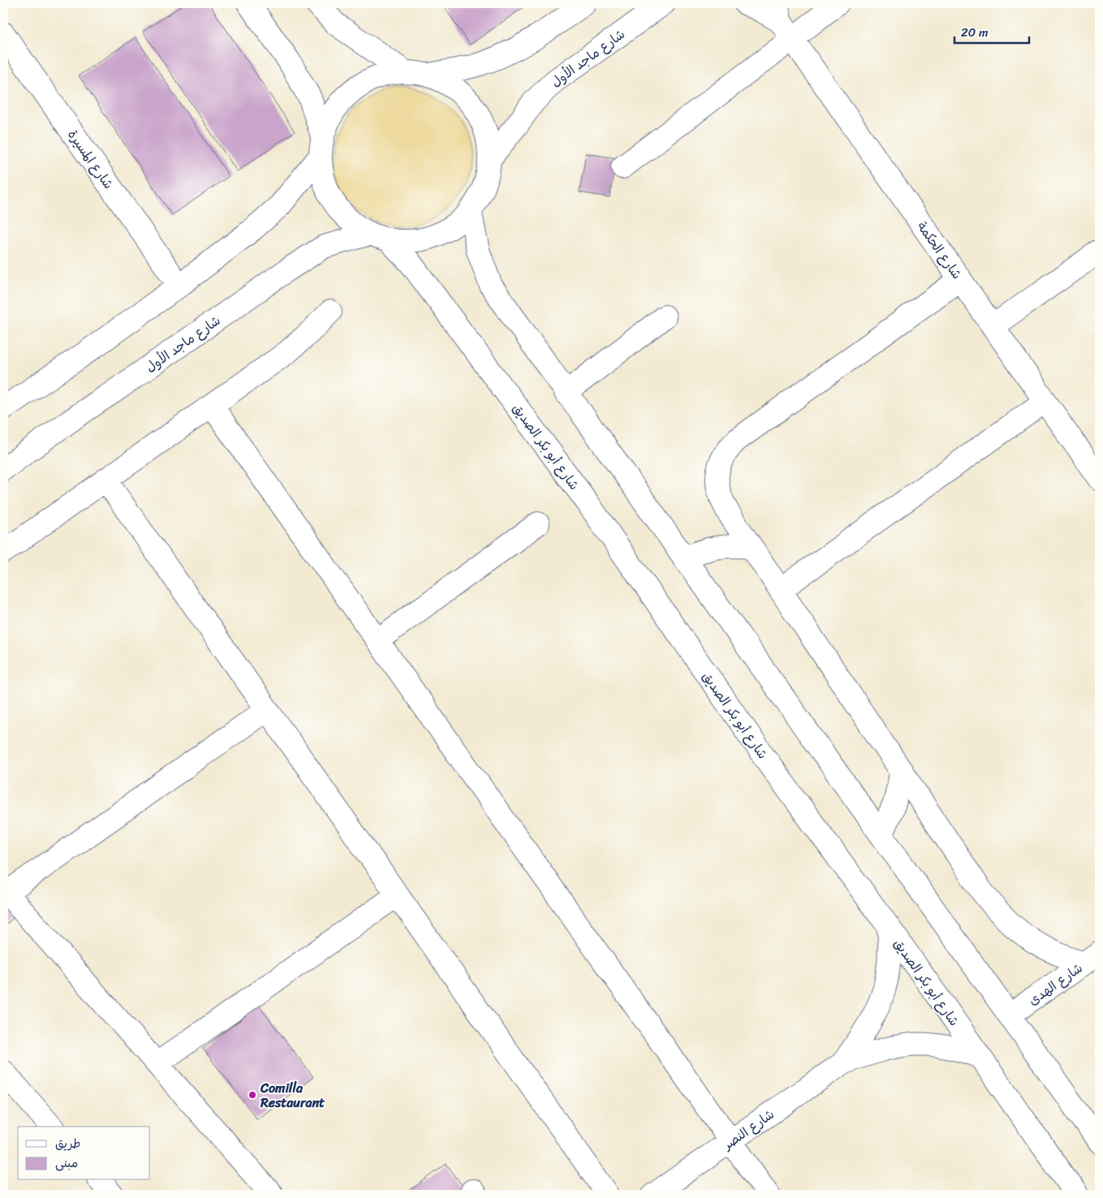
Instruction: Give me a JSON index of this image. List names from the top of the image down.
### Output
{
  "streets": {
    "street": [
      "شارع ماجد الأول",
      "شارع المسيرة",
      "شارع الحكمة",
      "شارع أبو بكر الصديق",
      "شارع الهدى",
      "شارع النصر"
    ]
  },
  "crossings": [
    ["شارع ماجد الأول", "شارع أبو بكر الصديق"],
    ["شارع أبو بكر الصديق", "شارع النصر"]
  ],
  "places": ["Comilla Restaurant"],
  "legend": ["طريق", "مبنى"],
  "scale_bar": "20 m"
}
